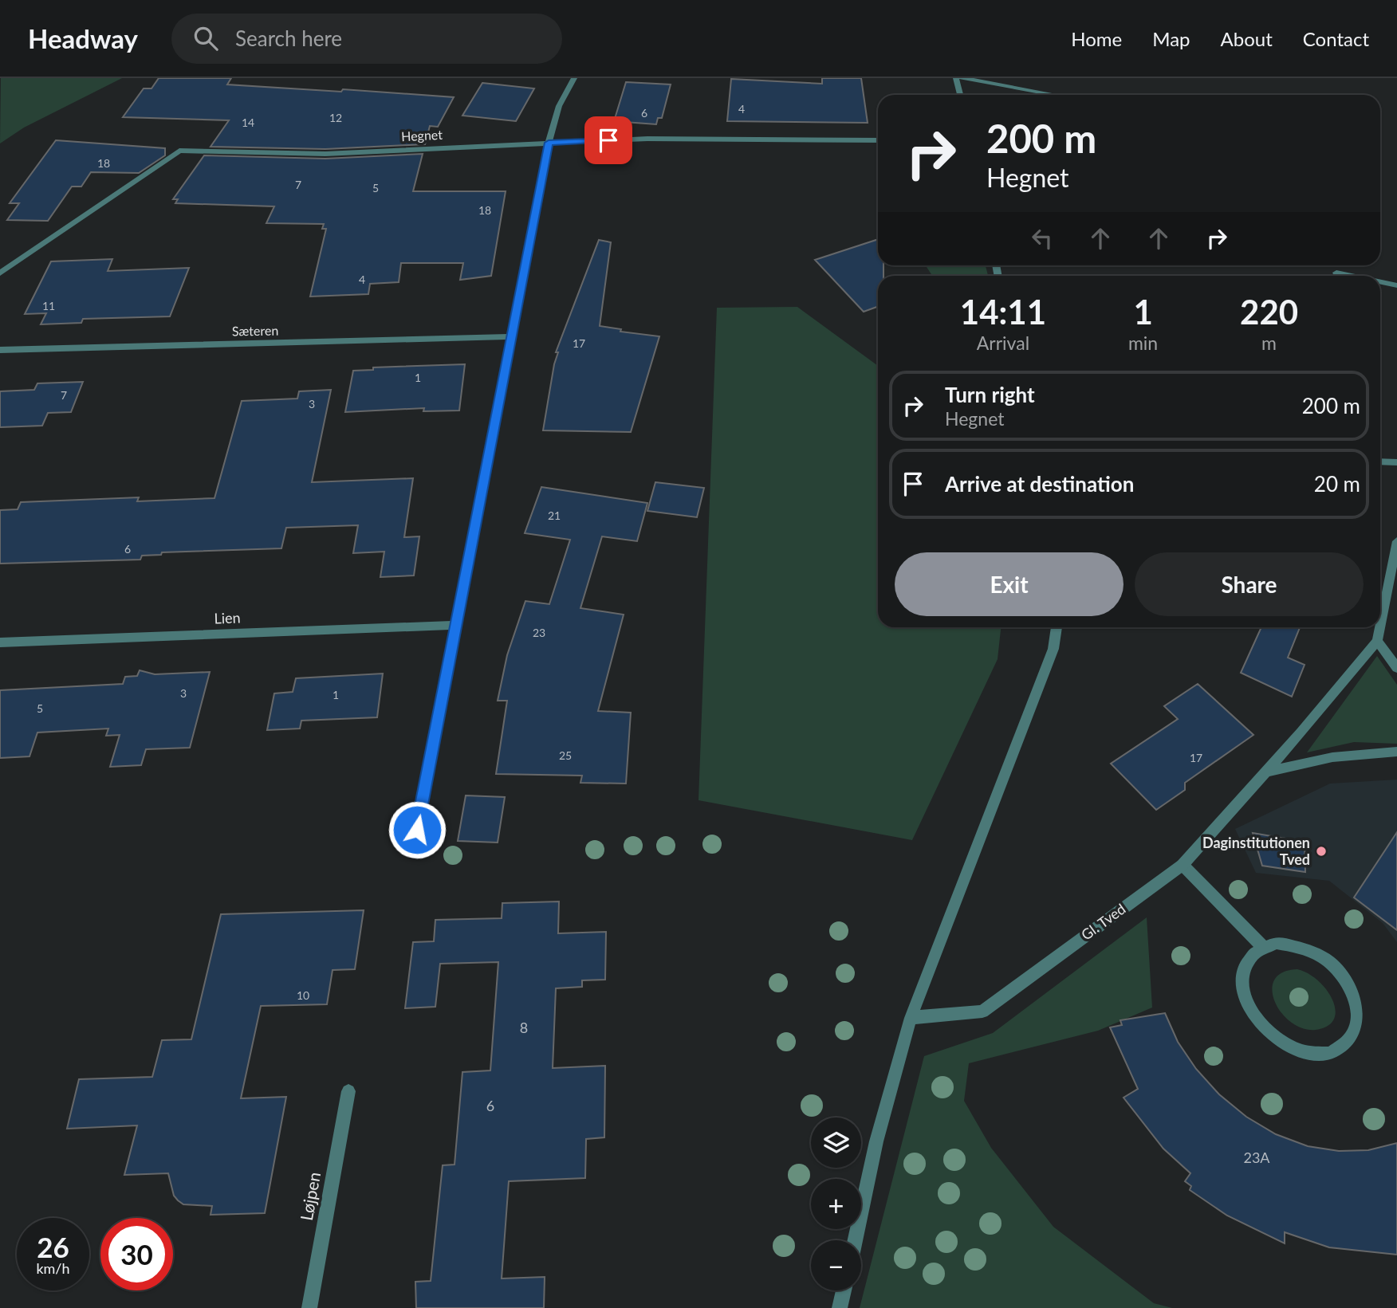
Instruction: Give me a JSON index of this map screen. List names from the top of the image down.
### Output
{
  "streets": {
    "street": [
      "Hegnet",
      "Sæteren",
      "Lien",
      "Gl. Tved",
      "Løjpen"
    ]
  },
  "places": ["Daginstitutionen Tved"],
  "house_numbers": [
    "4",
    "6",
    "12",
    "14",
    "18",
    "7",
    "5",
    "18",
    "4",
    "11",
    "17",
    "1",
    "7",
    "3",
    "21",
    "6",
    "23",
    "3",
    "1",
    "5",
    "25",
    "17",
    "10",
    "8",
    "6",
    "23A"
  ],
  "page": {
    "header": "Headway",
    "search": "Search here",
    "nav": [
      "Home",
      "Map",
      "About",
      "Contact"
    ],
    "turn": ["200 m", "Hegnet"],
    "eta": [
      "14:11",
      "Arrival",
      "1",
      "min",
      "220",
      "m"
    ],
    "list": [
      {
        "name": "Turn right",
        "note": "Hegnet",
        "value": "200 m"
      },
      {
        "name": "Arrive at destination",
        "value": "20 m"
      }
    ],
    "buttons": ["Exit", "Share"],
    "map_buttons": ["+", "−"],
    "speed": "26 km/h",
    "limit": "30"
  }
}
